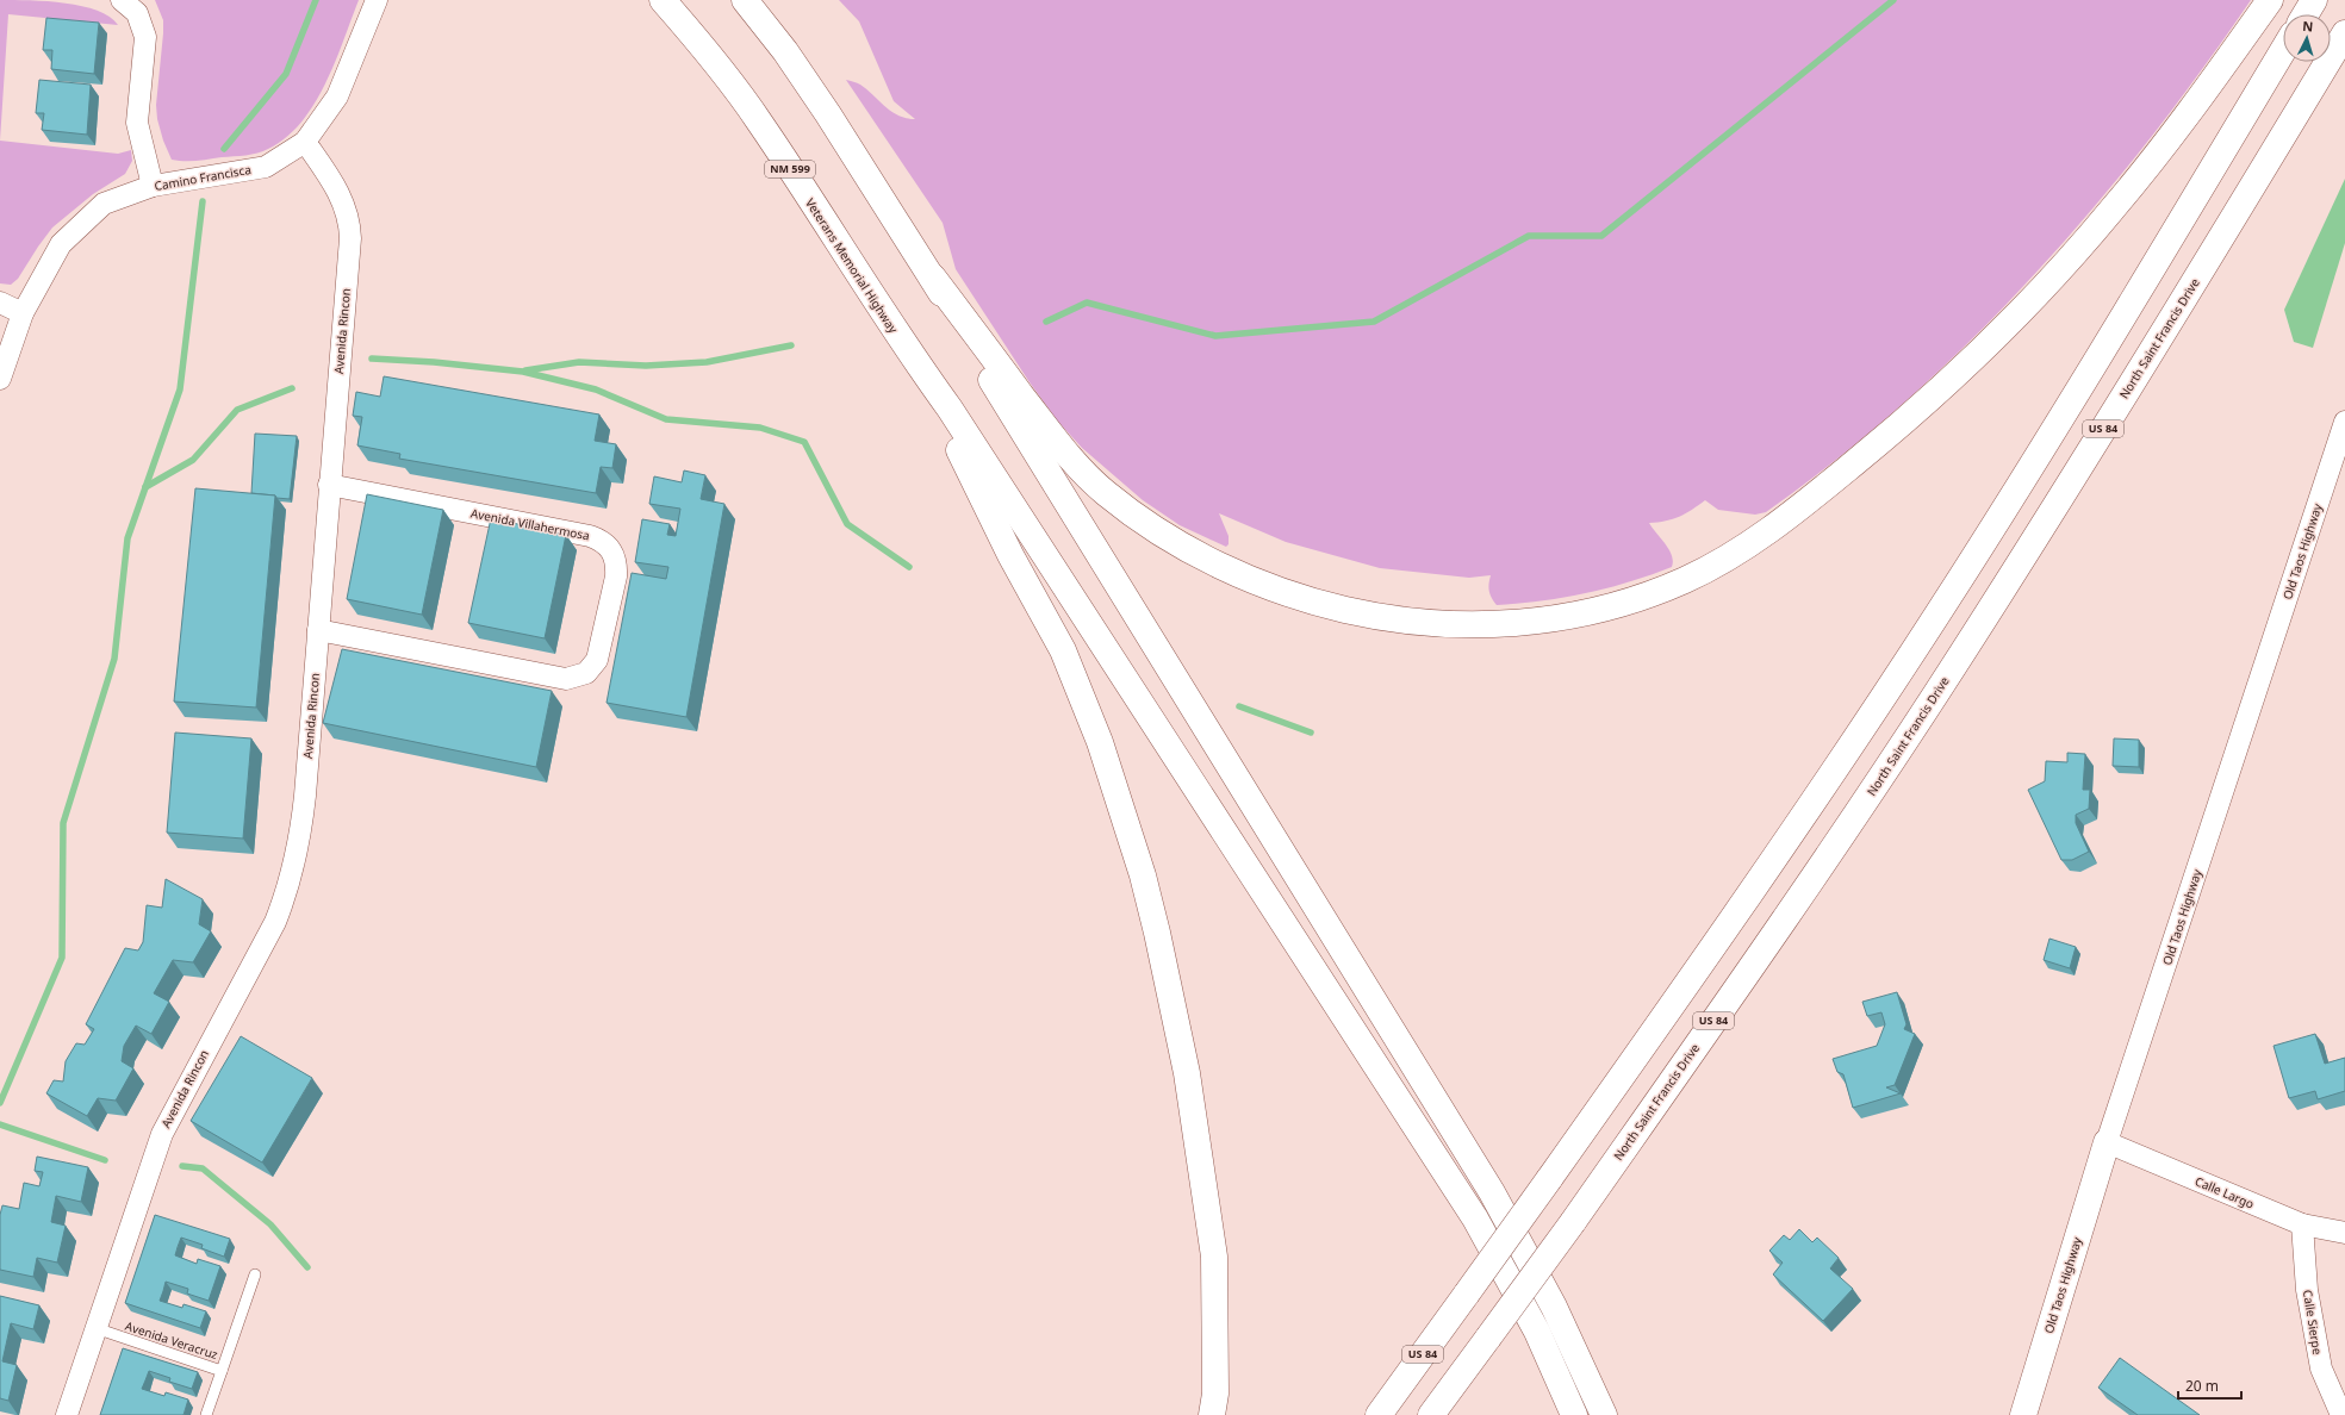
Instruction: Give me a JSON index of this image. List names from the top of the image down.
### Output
{
  "streets": {
    "main road": [
      "NM 599",
      "Veterans Memorial Highway",
      "North Saint Francis Drive",
      "US 84",
      "Old Taos Highway"
    ],
    "street": [
      "Camino Francisca",
      "Avenida Rincon",
      "Avenida Villahermosa",
      "Calle Largo",
      "Calle Sierpe"
    ],
    "lane": ["Avenida Veracruz"]
  },
  "crossings": [
    ["Camino Francisca", "Avenida Rincon"],
    ["Avenida Rincon", "Avenida Villahermosa"],
    ["Avenida Rincon", "Avenida Veracruz"],
    ["Old Taos Highway", "Calle Largo"],
    ["Calle Largo", "Calle Sierpe"]
  ],
  "scale_bar": "20 m",
  "north": "top"
}
